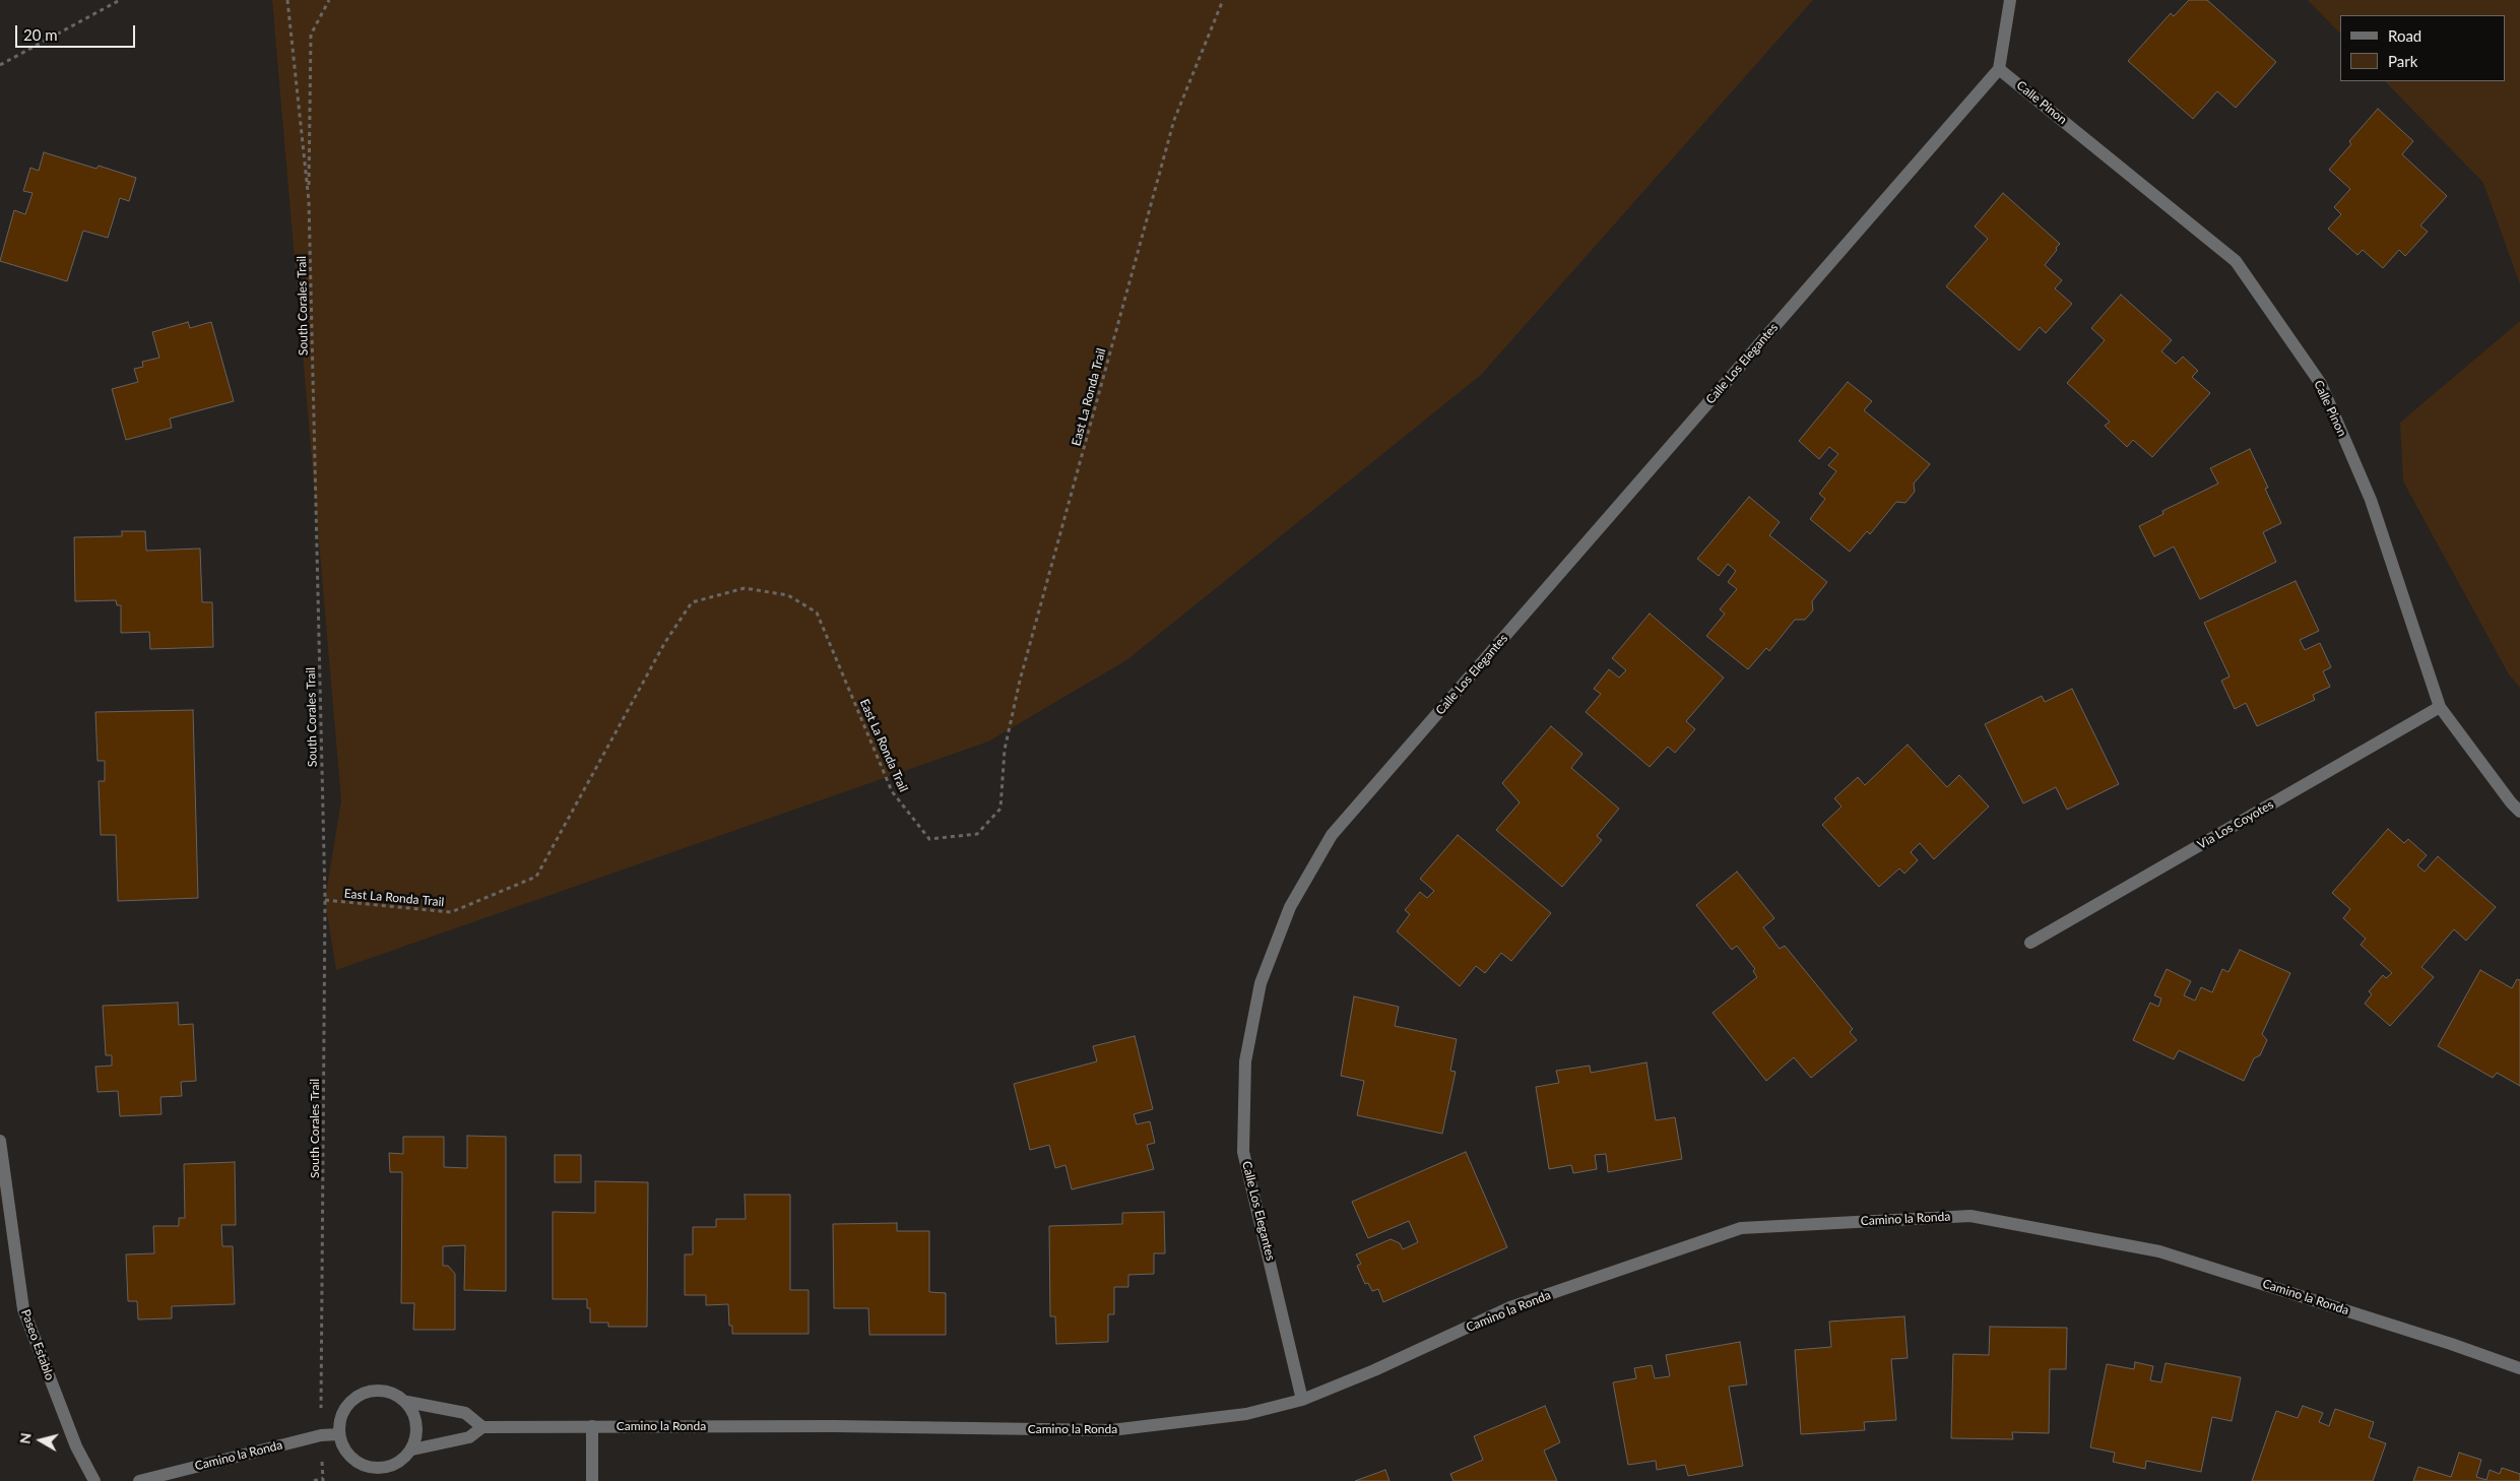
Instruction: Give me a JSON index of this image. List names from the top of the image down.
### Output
{
  "streets": {
    "street": [
      "Calle Pinon",
      "Calle Los Elegantes",
      "Via Los Coyotes",
      "Camino la Ronda",
      "Paseo Establo"
    ],
    "path": ["South Corales Trail", "East La Ronda Trail"]
  },
  "crossings": [
    ["Calle Pinon", "Calle Los Elegantes"],
    ["Calle Pinon", "Via Los Coyotes"],
    ["South Corales Trail", "East La Ronda Trail"],
    ["South Corales Trail", "Camino la Ronda"],
    ["Calle Los Elegantes", "Camino la Ronda"]
  ],
  "legend": ["Road", "Park"],
  "scale_bar": "20 m",
  "north": "left"
}
